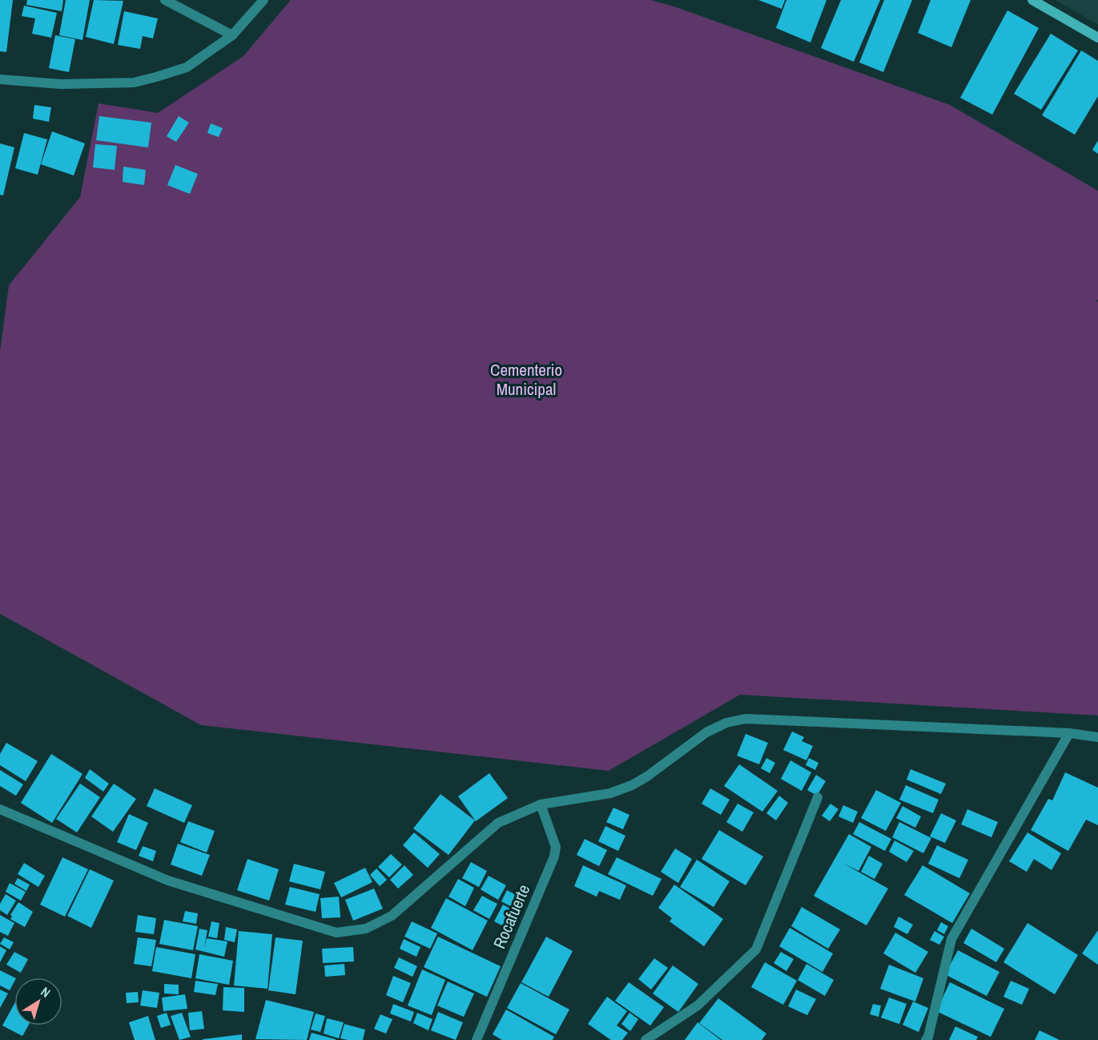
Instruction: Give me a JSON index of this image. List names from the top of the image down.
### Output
{
  "streets": {
    "street": ["Rocafuerte"]
  },
  "parks": ["Cementerio Municipal"],
  "north": "top right"
}
